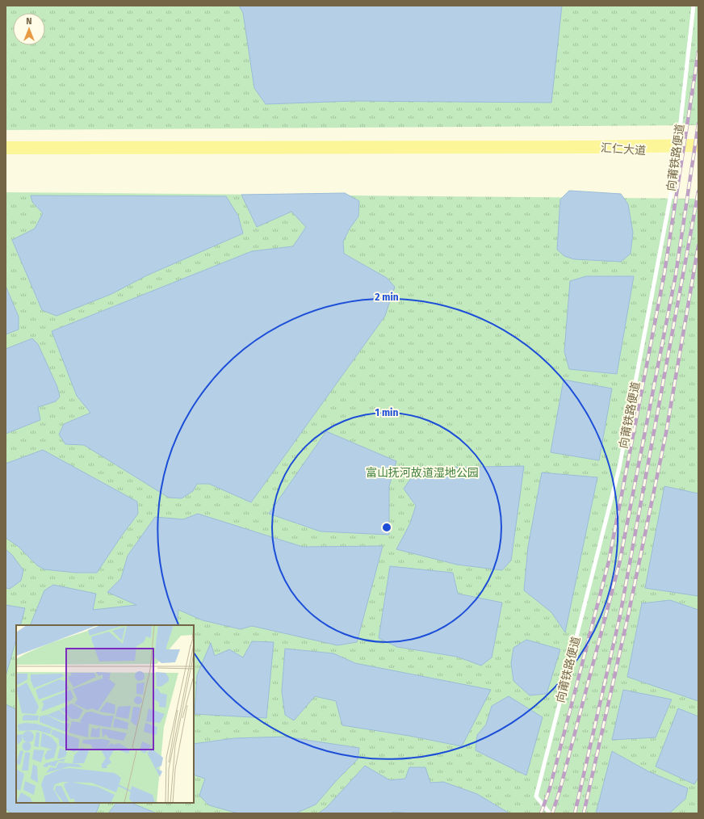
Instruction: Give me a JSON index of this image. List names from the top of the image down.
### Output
{
  "streets": {
    "main road": ["汇仁大道"],
    "lane": ["向莆铁路便道"]
  },
  "crossings": [
    ["汇仁大道", "向莆铁路便道"]
  ],
  "parks": ["富山抚河故道湿地公园"],
  "north": "top",
  "rings": ["2 min", "1 min"]
}
